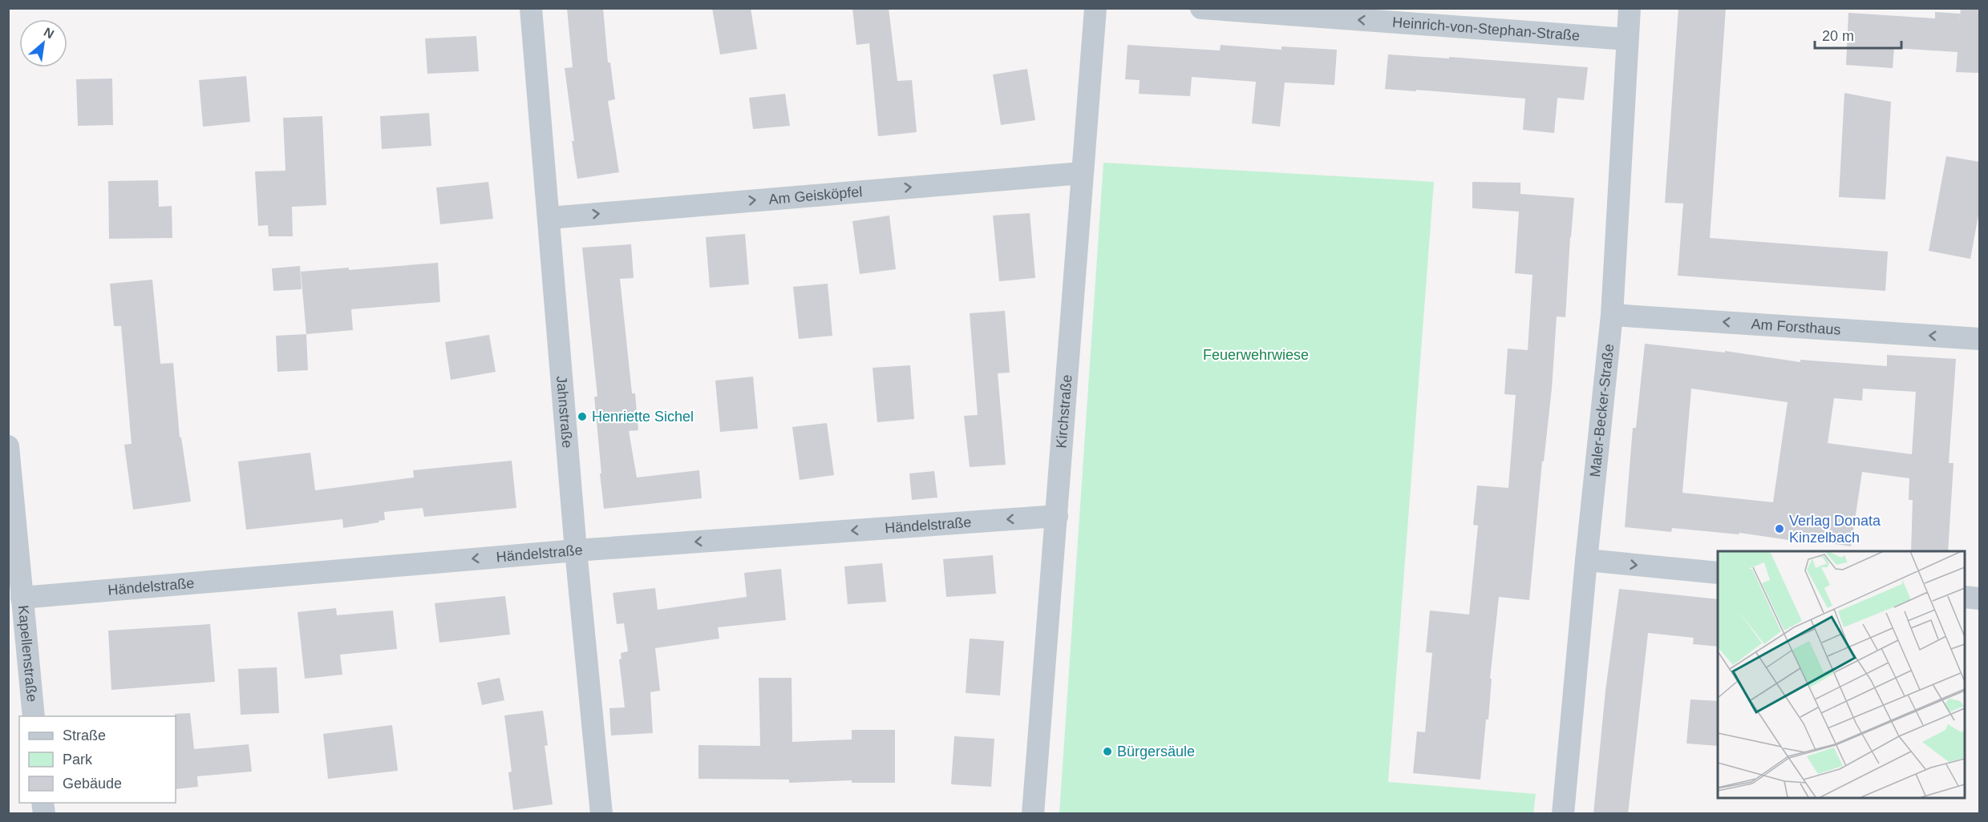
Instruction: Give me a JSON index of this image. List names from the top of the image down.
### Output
{
  "streets": {
    "street": [
      "Heinrich-von-Stephan-Straße",
      "Am Geisköpfel",
      "Am Forsthaus",
      "Jahnstraße",
      "Kirchstraße",
      "Maler-Becker-Straße",
      "Händelstraße",
      "Kapellenstraße"
    ]
  },
  "crossings": [
    ["Heinrich-von-Stephan-Straße", "Maler-Becker-Straße"],
    ["Am Geisköpfel", "Jahnstraße"],
    ["Am Geisköpfel", "Kirchstraße"],
    ["Am Forsthaus", "Maler-Becker-Straße"],
    ["Jahnstraße", "Händelstraße"],
    ["Kirchstraße", "Händelstraße"],
    ["Händelstraße", "Kapellenstraße"]
  ],
  "one_way": [
    "Heinrich-von-Stephan-Straße",
    "Am Geisköpfel",
    "Am Forsthaus",
    "Händelstraße"
  ],
  "parks": ["Feuerwehrwiese"],
  "places": ["Henriette Sichel", "Verlag Donata Kinzelbach", "Bürgersäule"],
  "legend": ["Straße", "Park", "Gebäude"],
  "scale_bar": "20 m",
  "north": "top right"
}
